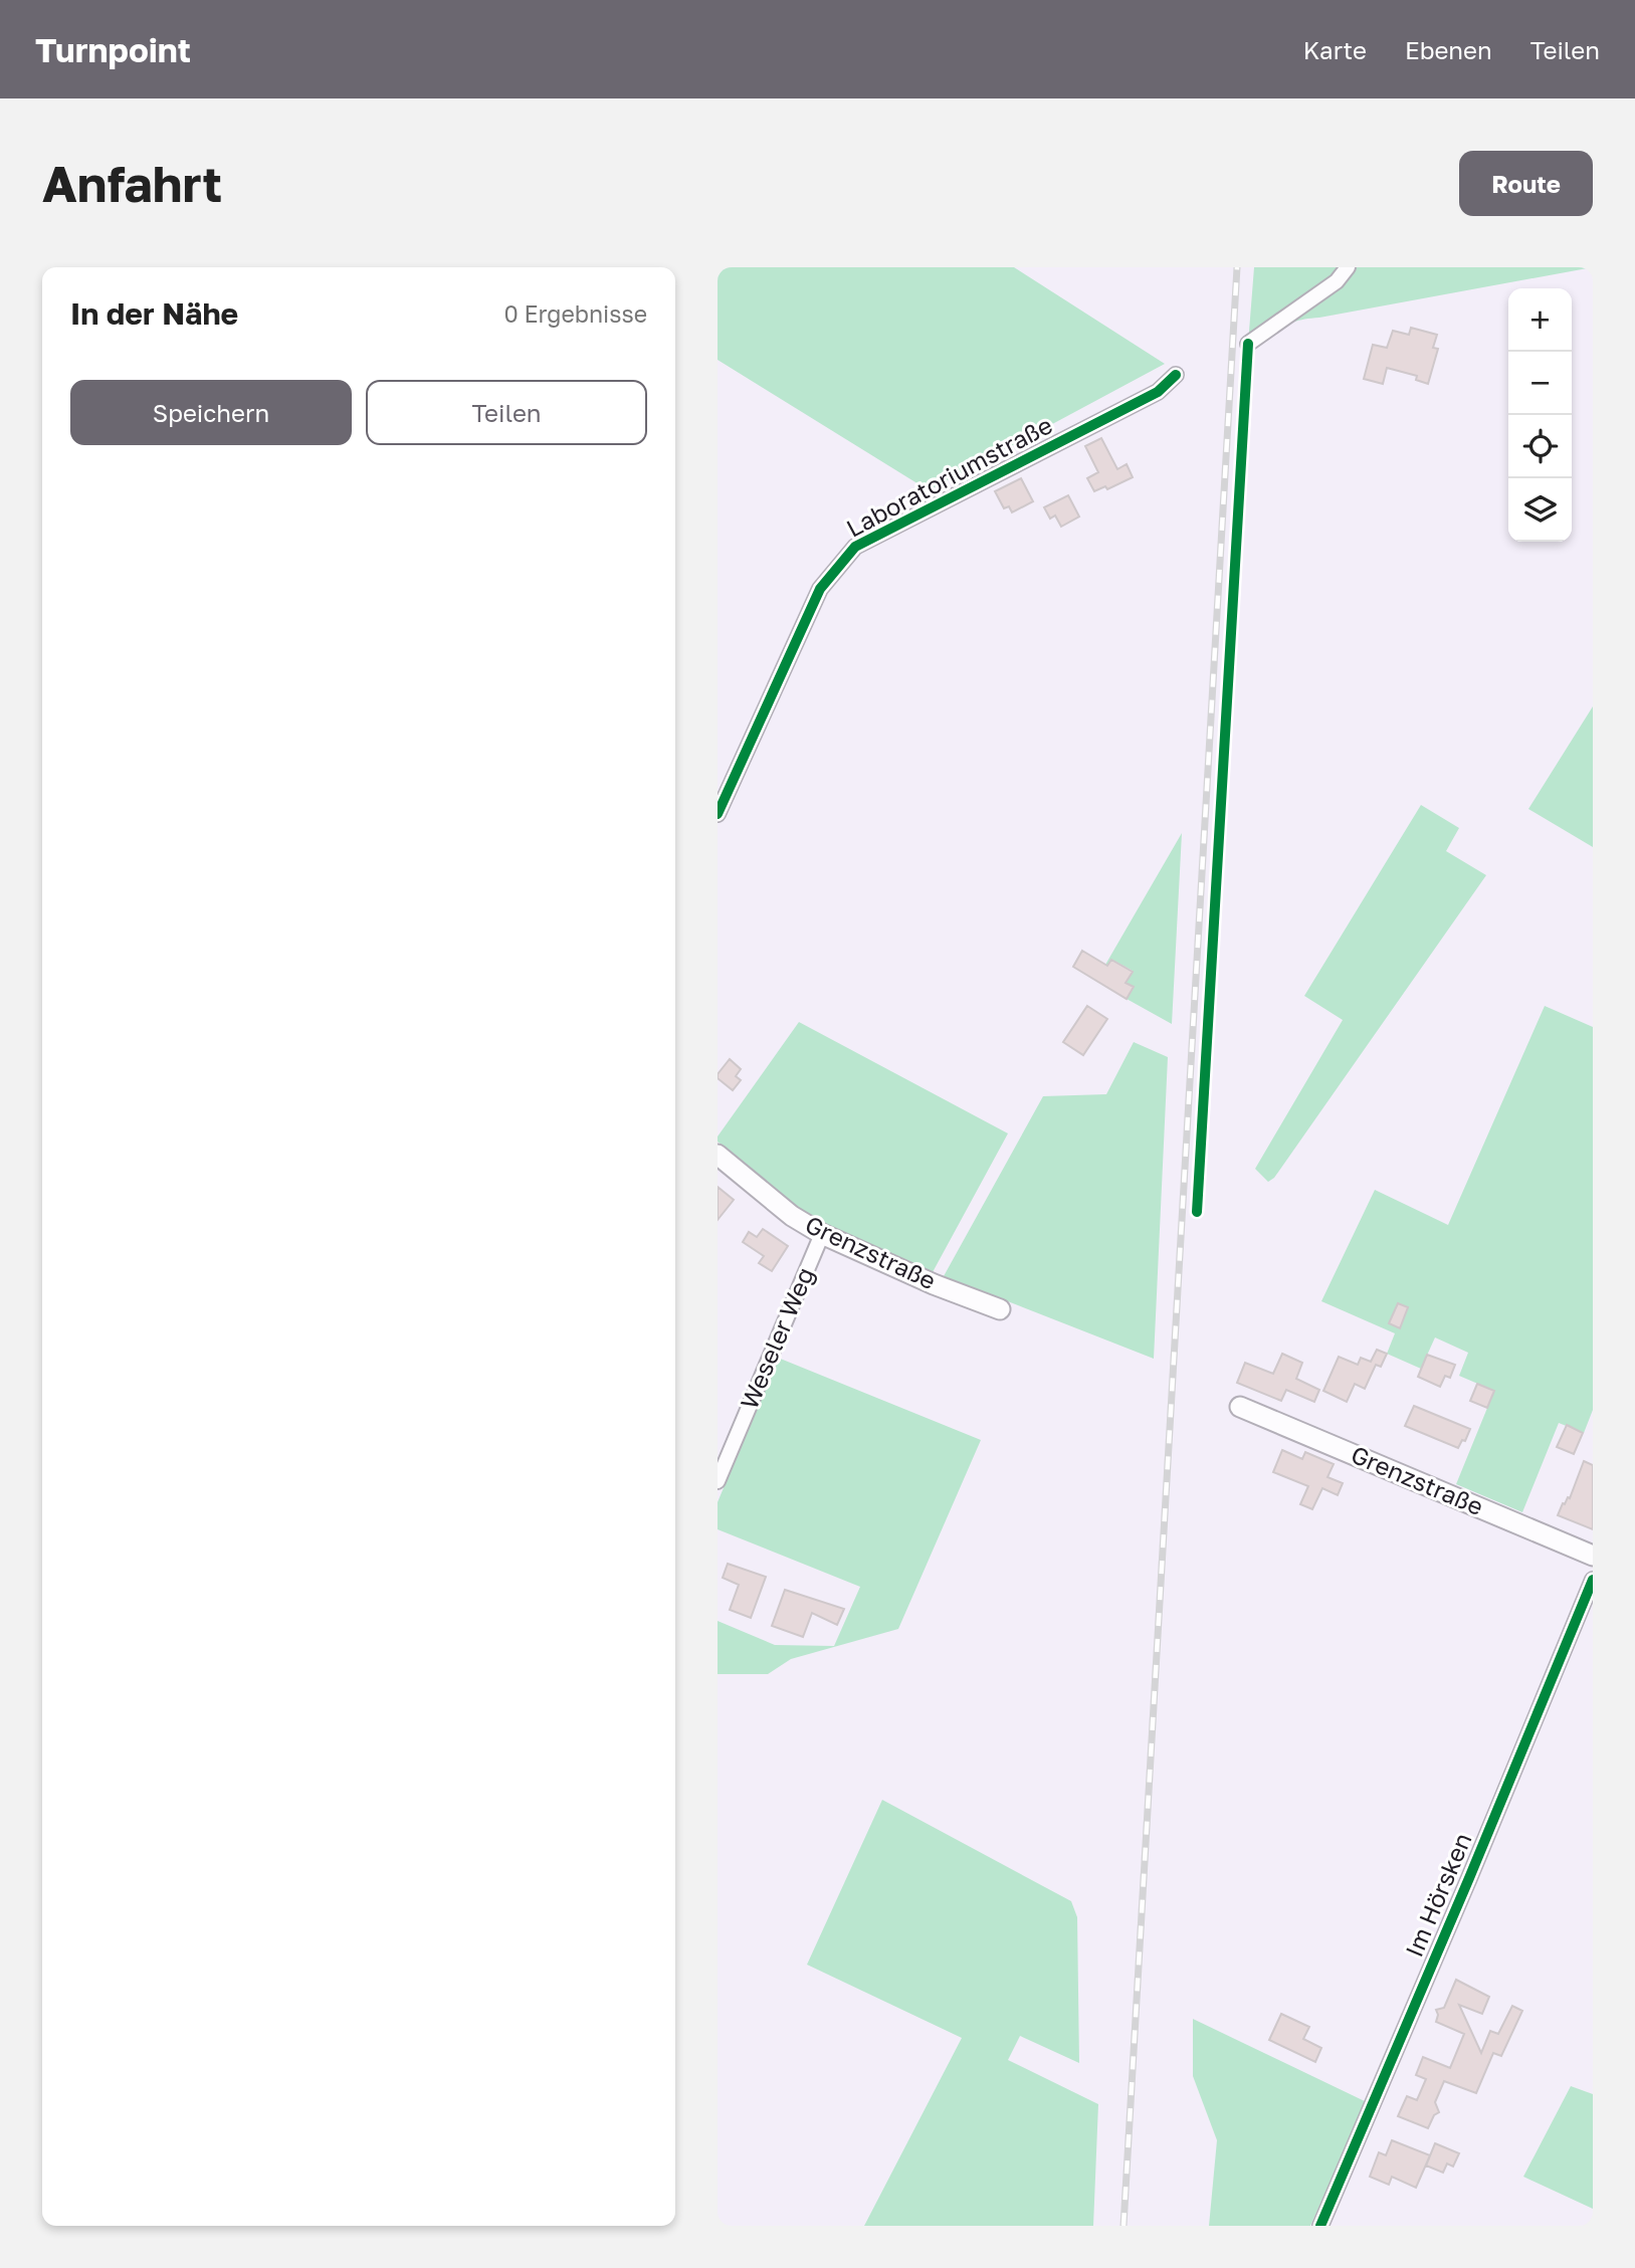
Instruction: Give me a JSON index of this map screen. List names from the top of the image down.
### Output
{
  "streets": {
    "street": [
      "Laboratoriumstraße",
      "Grenzstraße",
      "Weseler Weg",
      "Im Hörsken"
    ]
  },
  "crossings": [
    ["Grenzstraße", "Weseler Weg"]
  ],
  "page": {
    "header": "Turnpoint",
    "nav": ["Karte", "Ebenen", "Teilen"],
    "buttons": [
      "Route",
      ["Speichern", "Teilen"]
    ],
    "title": "Anfahrt",
    "heading": ["In der Nähe", "0 Ergebnisse"],
    "map_buttons": ["+", "−"]
  }
}
